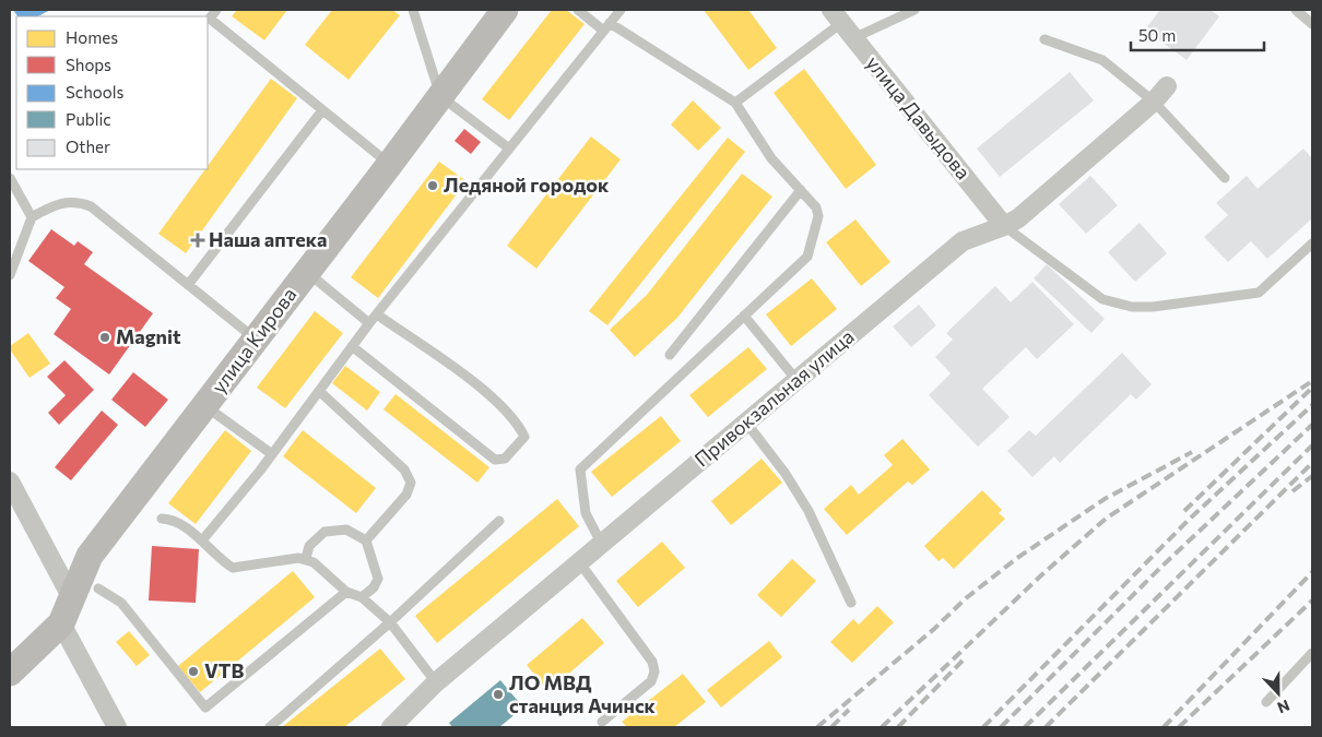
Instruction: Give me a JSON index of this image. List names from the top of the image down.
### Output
{
  "streets": {
    "main road": ["улица Кирова"],
    "street": ["улица Давыдова", "Привокзальная улица"]
  },
  "crossings": [
    ["улица Давыдова", "Привокзальная улица"]
  ],
  "places": {
    "other": [
      "Ледяной городок",
      "Magnit",
      "VTB",
      "ЛО МВД станция Ачинск"
    ],
    "health": ["Наша аптека"]
  },
  "legend": [
    "Homes",
    "Shops",
    "Schools",
    "Public",
    "Other"
  ],
  "scale_bar": "50 m",
  "north": "bottom"
}
